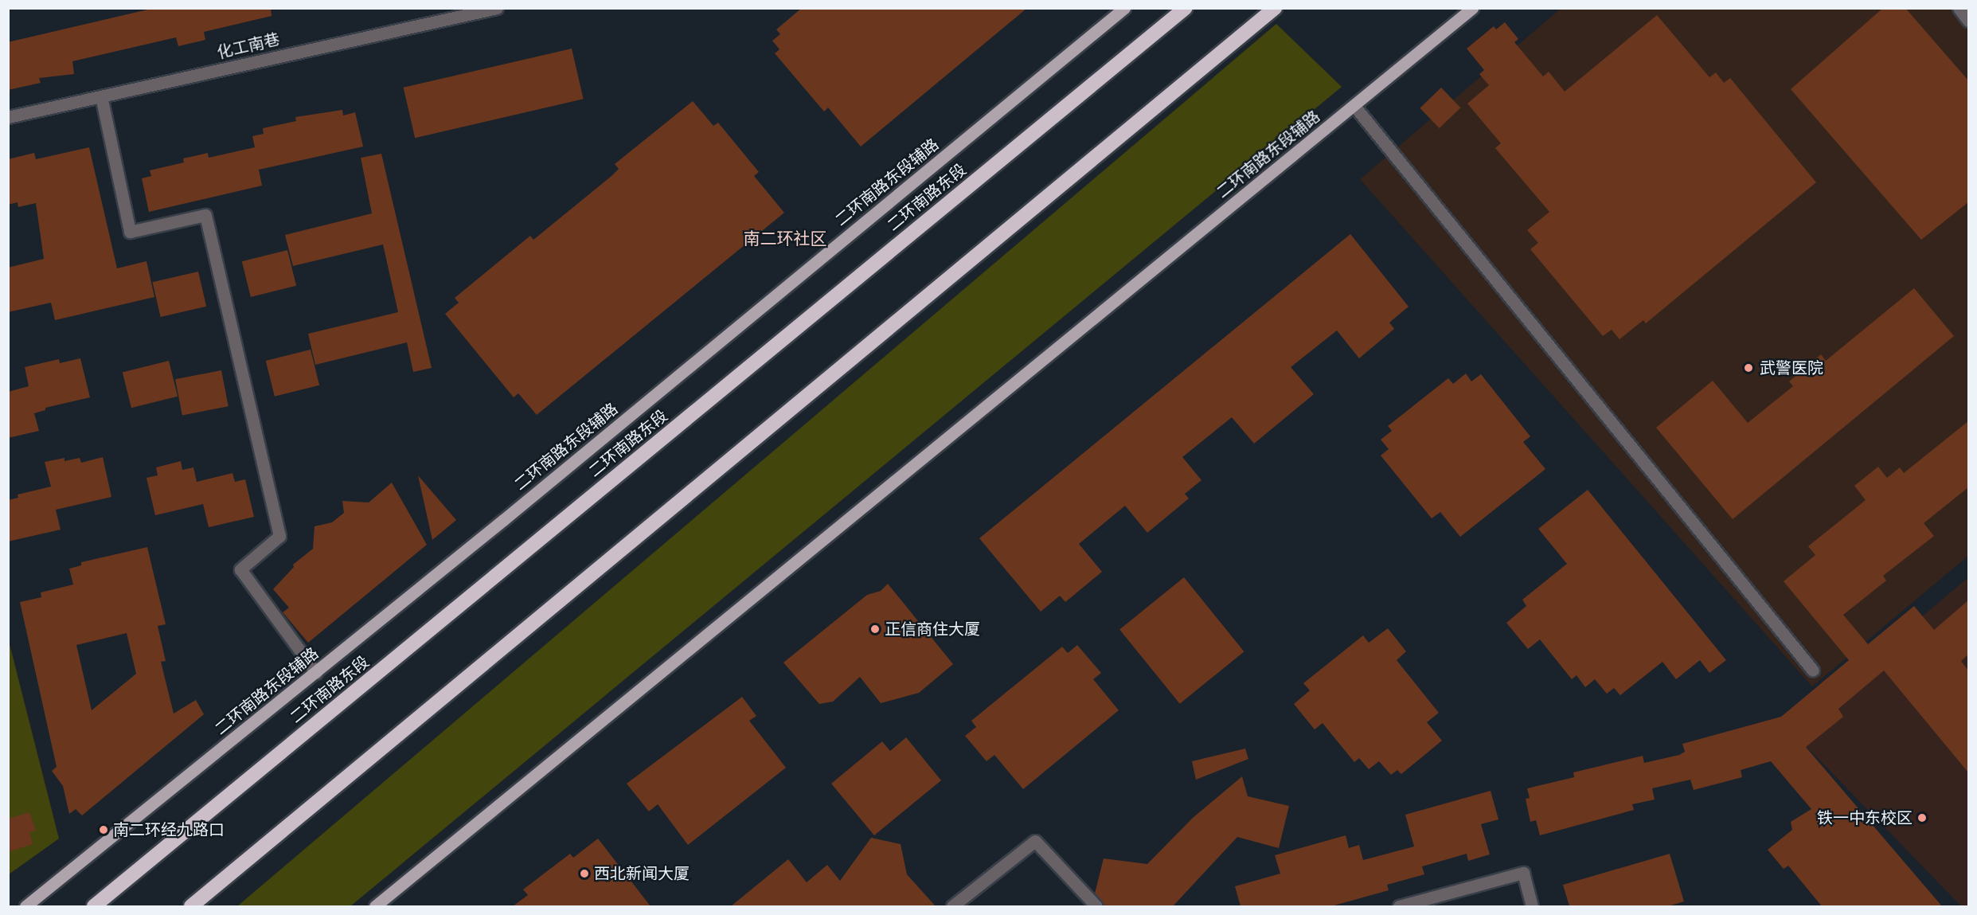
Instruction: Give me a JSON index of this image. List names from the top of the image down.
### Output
{
  "streets": {
    "highway": ["二环南路东段"],
    "main road": ["二环南路东段辅路"],
    "street": ["化工南巷"]
  },
  "districts": ["南二环社区"],
  "places": [
    "武警医院",
    "正信商住大厦",
    "铁一中东校区",
    "南二环经九路口",
    "西北新闻大厦"
  ]
}
